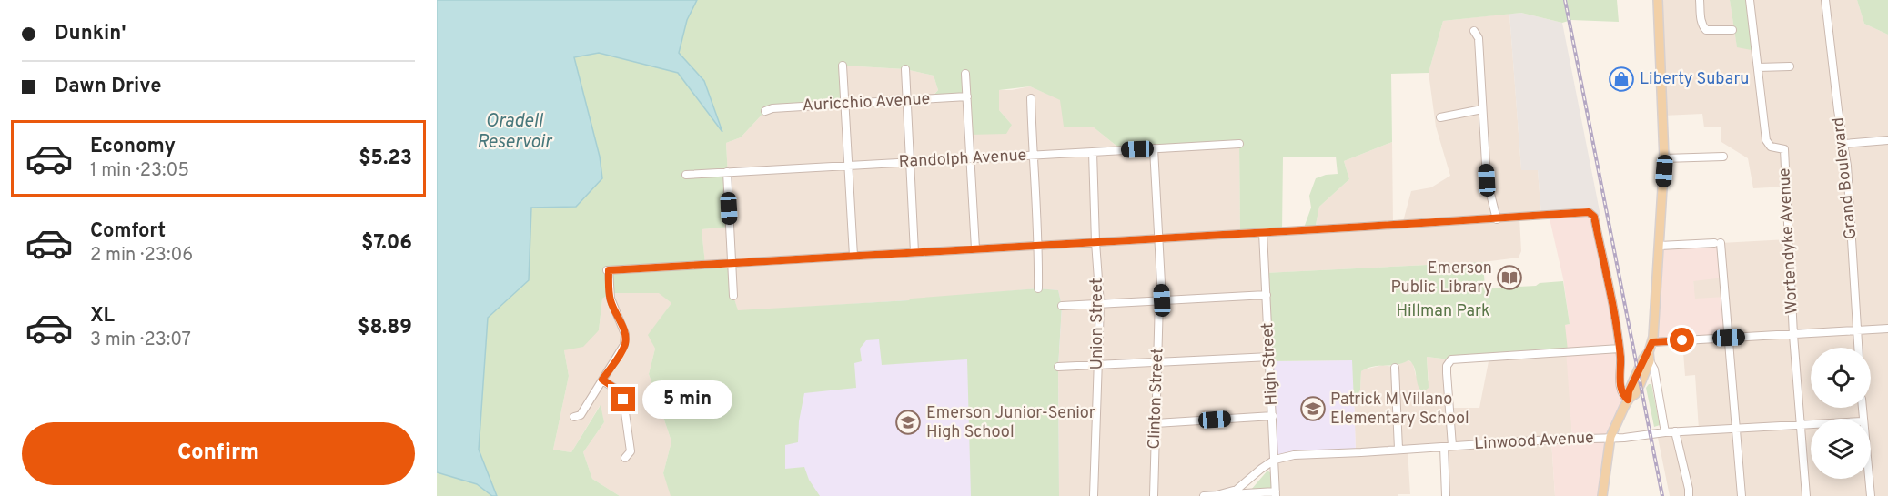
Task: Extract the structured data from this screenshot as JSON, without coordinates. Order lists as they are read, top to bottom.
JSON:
{
  "streets": {
    "street": [
      "Auricchio Avenue",
      "Randolph Avenue",
      "Grand Boulevard",
      "Wortendyke Avenue",
      "Union Street",
      "High Street",
      "Clinton Street",
      "Linwood Avenue"
    ]
  },
  "crossings": [
    ["Randolph Avenue", "Union Street"],
    ["Randolph Avenue", "Clinton Street"],
    ["Wortendyke Avenue", "Linwood Avenue"],
    ["High Street", "Linwood Avenue"]
  ],
  "water": ["Oradell Reservoir"],
  "parks": ["Hillman Park"],
  "places": {
    "shop": ["Liberty Subaru"],
    "library": ["Emerson Public Library"],
    "school or university": ["Patrick M Villano Elementary School", "Emerson Junior-Senior High School"]
  },
  "page": {
    "banner": ["Dunkin'", "Dawn Drive"],
    "list": [
      {
        "name": "Economy",
        "note": "1 min · 23:05",
        "value": "$5.23"
      },
      {
        "name": "Comfort",
        "note": "2 min · 23:06",
        "value": "$7.06"
      },
      {
        "name": "XL",
        "note": "3 min · 23:07",
        "value": "$8.89"
      }
    ],
    "bubble": "5 min",
    "buttons": "Confirm"
  }
}
